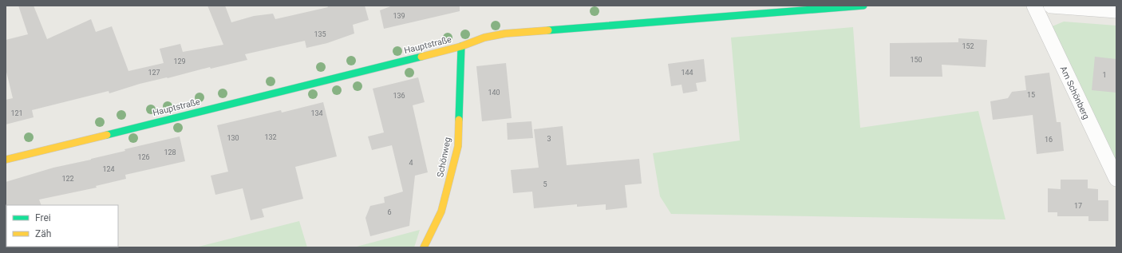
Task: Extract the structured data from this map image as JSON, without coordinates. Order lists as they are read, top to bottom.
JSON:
{
  "streets": {
    "street": ["Hauptstraße", "Am Schönberg", "Schönweg"]
  },
  "crossings": [
    ["Hauptstraße", "Schönweg"]
  ],
  "house_numbers": [
    "139",
    "135",
    "152",
    "150",
    "129",
    "127",
    "144",
    "1",
    "140",
    "15",
    "136",
    "121",
    "134",
    "132",
    "130",
    "3",
    "16",
    "128",
    "126",
    "4",
    "124",
    "122",
    "5",
    "17",
    "6"
  ],
  "legend": ["Frei", "Zäh"]
}
